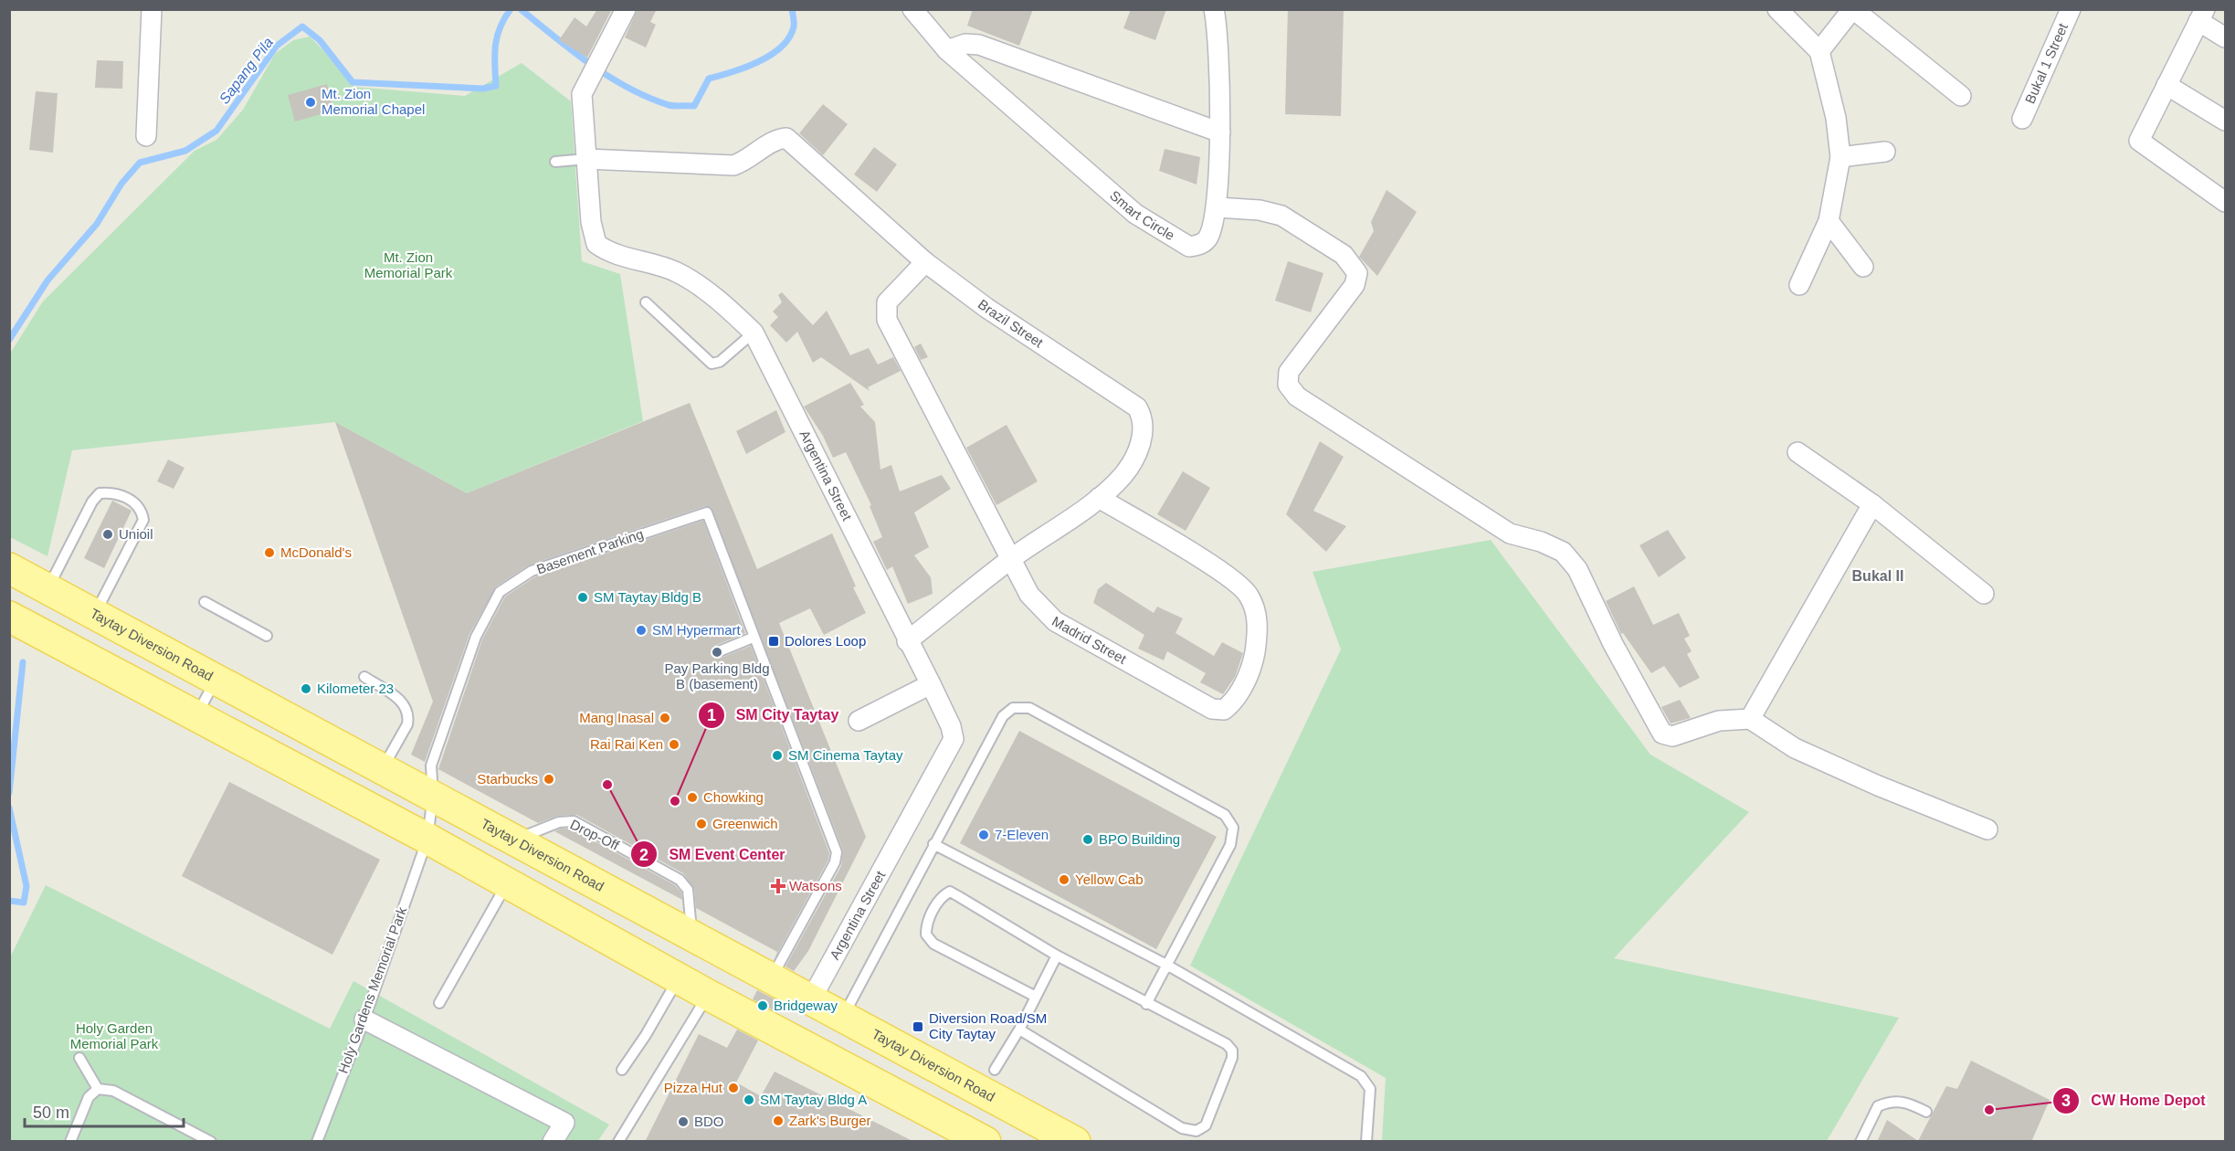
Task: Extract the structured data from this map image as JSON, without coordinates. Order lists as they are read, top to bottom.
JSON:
{
  "streets": {
    "main road": ["Taytay Diversion Road"],
    "street": [
      "Bukal 1 Street",
      "Smart Circle",
      "Brazil Street",
      "Argentina Street",
      "Madrid Street"
    ],
    "lane": ["Basement Parking", "Drop-Off", "Holy Gardens Memorial Park"]
  },
  "crossings": [
    ["Brazil Street", "Argentina Street"],
    ["Brazil Street", "Madrid Street"],
    ["Argentina Street", "Taytay Diversion Road"],
    ["Basement Parking", "Taytay Diversion Road"],
    ["Taytay Diversion Road", "Drop-Off"]
  ],
  "districts": ["Bukal II"],
  "water": ["Sapang Pila"],
  "parks": ["Mt. Zion Memorial Park", "Holy Garden Memorial Park"],
  "places": {
    "other": [
      "Mt. Zion Memorial Chapel",
      "Unioil",
      "McDonald's",
      "SM Taytay Bldg B",
      "SM Hypermart",
      "Pay Parking Bldg B (basement)",
      "Kilometer 23",
      "Mang Inasal",
      "Rai Rai Ken",
      "SM Cinema Taytay",
      "Starbucks",
      "SM Event Center",
      "Chowking",
      "SM City Taytay",
      "Greenwich",
      "7-Eleven",
      "BPO Building",
      "Yellow Cab",
      "Bridgeway",
      "Pizza Hut",
      "SM Taytay Bldg A",
      "CW Home Depot",
      "Zark's Burger",
      "BDO"
    ],
    "transit": ["Dolores Loop", "Diversion Road/SM City Taytay"],
    "health": ["Watsons"]
  },
  "scale_bar": "50 m"
}
